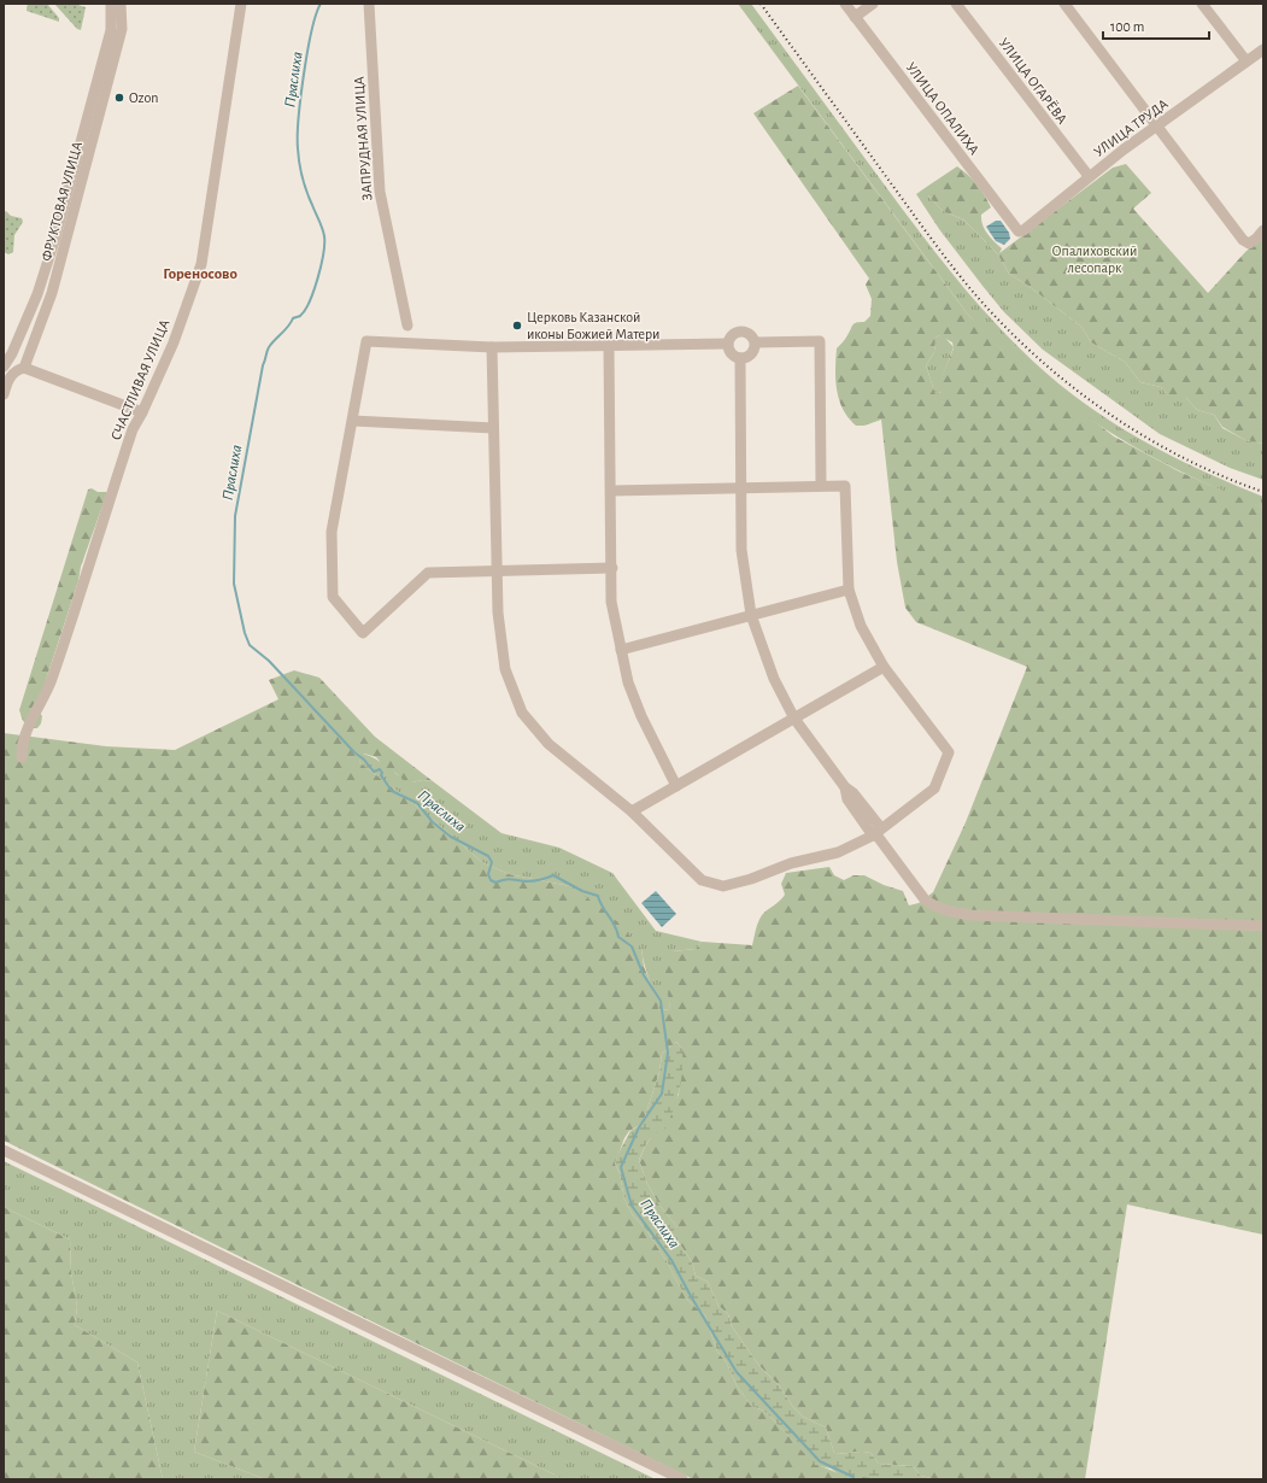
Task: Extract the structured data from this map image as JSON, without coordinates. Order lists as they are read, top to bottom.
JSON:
{
  "streets": {
    "street": [
      "УЛИЦА ОГАРЁВА",
      "УЛИЦА ОПАЛИХА",
      "УЛИЦА ТРУДА",
      "ЗАПРУДНАЯ УЛИЦА",
      "ФРУКТОВАЯ УЛИЦА",
      "СЧАСТЛИВАЯ УЛИЦА"
    ]
  },
  "crossings": [
    ["УЛИЦА ОГАРЁВА", "УЛИЦА ТРУДА"],
    ["УЛИЦА ОПАЛИХА", "УЛИЦА ТРУДА"]
  ],
  "districts": ["Гореносово"],
  "water": ["Праслиха"],
  "parks": ["Опалиховский лесопарк"],
  "places": ["Ozon", "Церковь Казанской иконы Божией Матери"],
  "scale_bar": "100 m"
}
